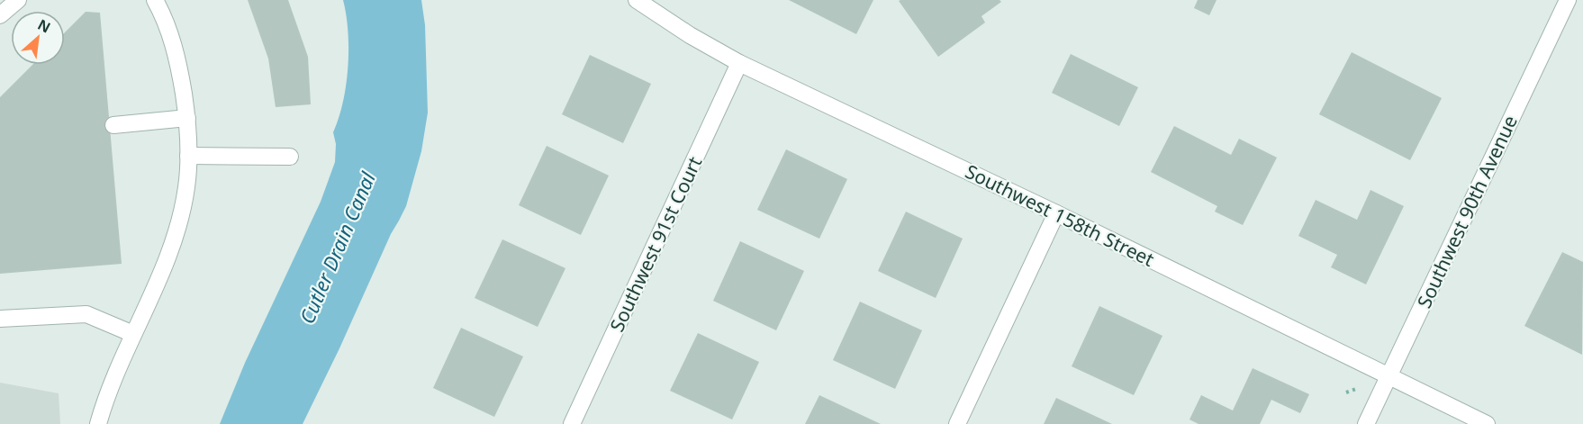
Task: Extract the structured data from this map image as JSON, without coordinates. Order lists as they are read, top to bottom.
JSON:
{
  "streets": {
    "street": ["Southwest 90th Avenue", "Southwest 158th Street", "Southwest 91st Court"]
  },
  "crossings": [
    ["Southwest 90th Avenue", "Southwest 158th Street"],
    ["Southwest 158th Street", "Southwest 91st Court"]
  ],
  "water": ["Cutler Drain Canal"],
  "north": "top right"
}
